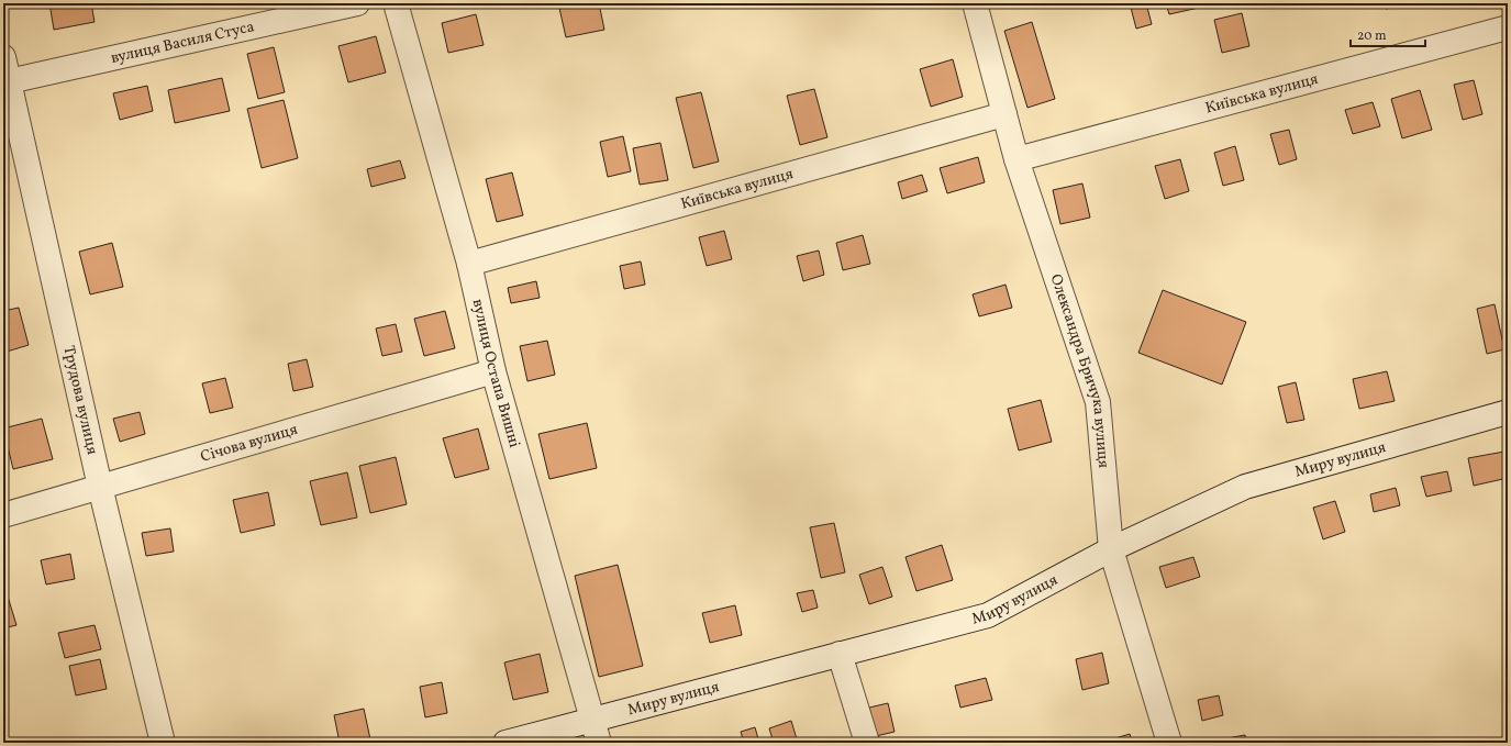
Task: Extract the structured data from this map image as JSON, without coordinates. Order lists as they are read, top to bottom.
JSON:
{
  "streets": {
    "street": [
      "вулиця Василя Стуса",
      "Київська вулиця",
      "Олександра Бричука вулиця",
      "вулиця Остапа Вишні",
      "Трудова вулиця",
      "Січова вулиця",
      "Миру вулиця"
    ]
  },
  "crossings": [
    ["вулиця Василя Стуса", "Трудова вулиця"],
    ["Київська вулиця", "Олександра Бричука вулиця"],
    ["Київська вулиця", "вулиця Остапа Вишні"],
    ["Олександра Бричука вулиця", "Миру вулиця"],
    ["вулиця Остапа Вишні", "Січова вулиця"],
    ["вулиця Остапа Вишні", "Миру вулиця"],
    ["Трудова вулиця", "Січова вулиця"]
  ],
  "scale_bar": "20 m"
}
